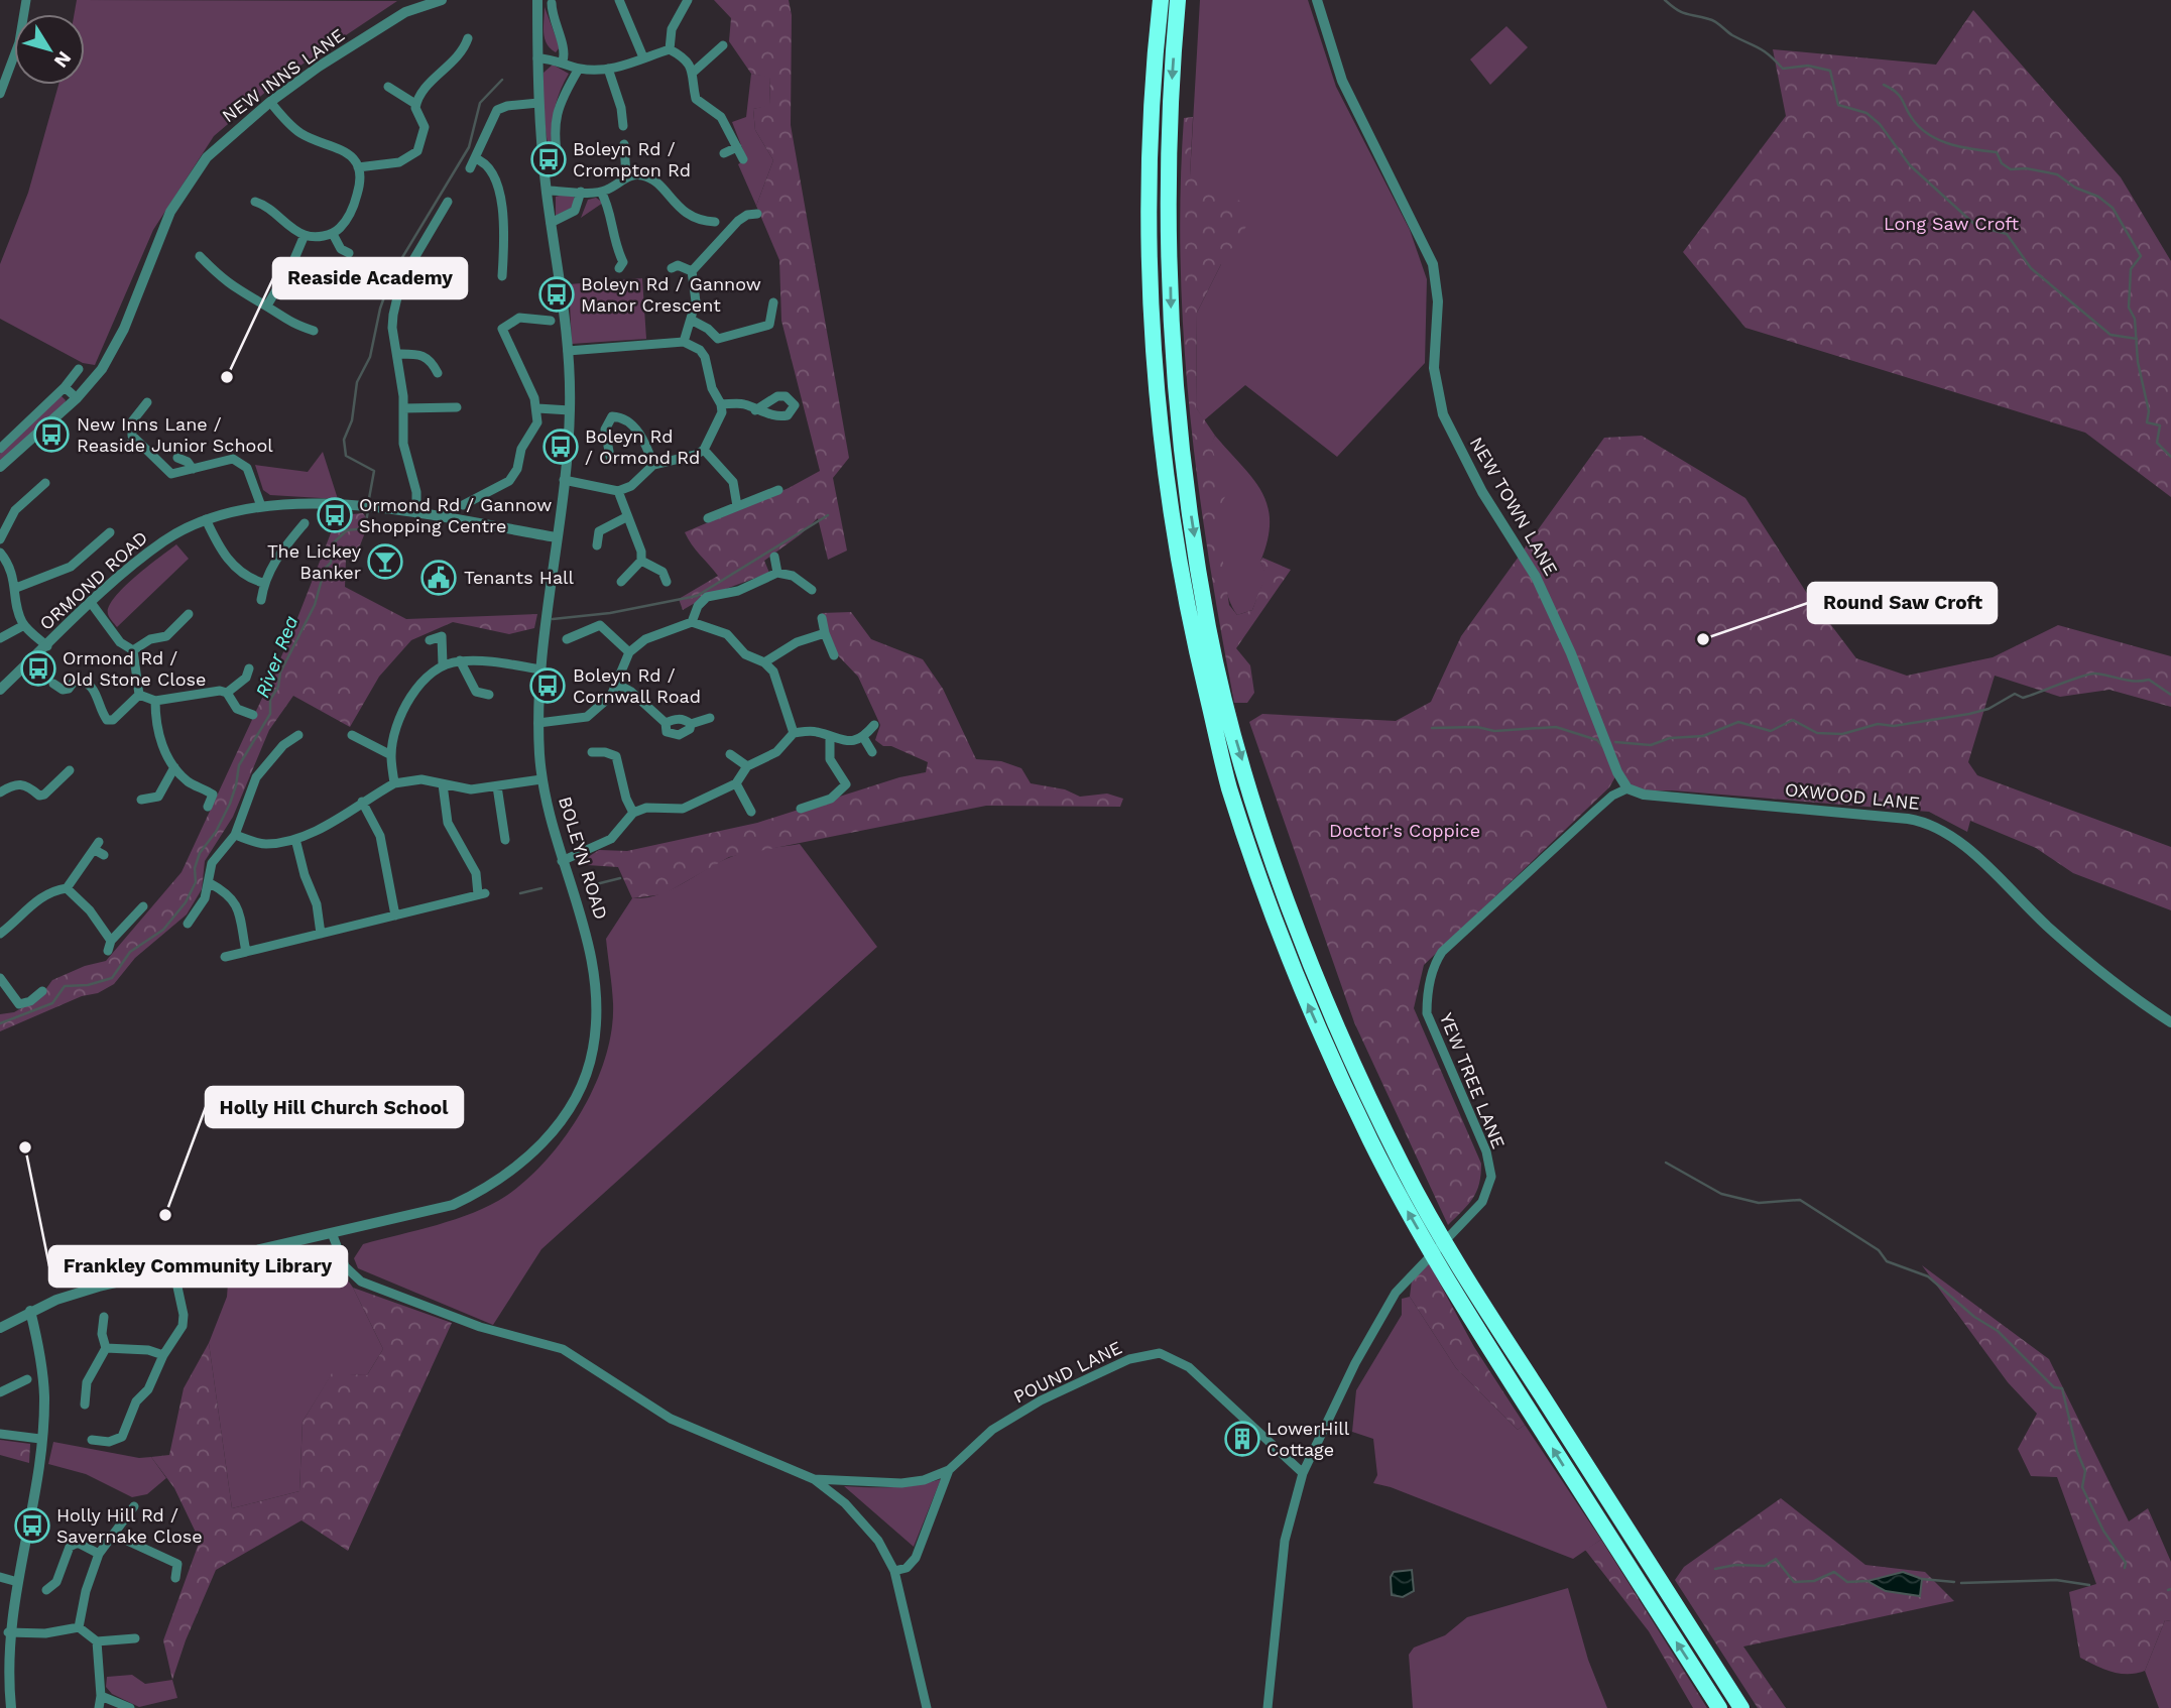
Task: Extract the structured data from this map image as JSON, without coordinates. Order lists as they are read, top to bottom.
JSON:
{
  "streets": {
    "street": [
      "NEW INNS LANE",
      "NEW TOWN LANE",
      "ORMOND ROAD",
      "OXWOOD LANE",
      "BOLEYN ROAD",
      "YEW TREE LANE",
      "POUND LANE"
    ]
  },
  "crossings": [
    ["NEW TOWN LANE", "OXWOOD LANE"],
    ["NEW TOWN LANE", "YEW TREE LANE"],
    ["ORMOND ROAD", "BOLEYN ROAD"],
    ["OXWOOD LANE", "YEW TREE LANE"],
    ["YEW TREE LANE", "POUND LANE"]
  ],
  "water": ["River Rea"],
  "parks": ["Long Saw Croft", "Doctor's Coppice"],
  "places": {
    "bus stop": [
      "Boleyn Rd / Crompton Rd",
      "Boleyn Rd / Gannow Manor Crescent",
      "New Inns Lane / Reaside Junior School",
      "Boleyn Rd / Ormond Rd",
      "Ormond Rd / Gannow Shopping Centre",
      "Ormond Rd / Old Stone Close",
      "Boleyn Rd / Cornwall Road",
      "Holly Hill Rd / Savernake Close"
    ],
    "other": [
      "Reaside Academy",
      "Round Saw Croft",
      "Frankley Community Library",
      "Holly Hill Church School"
    ],
    "bar": ["The Lickey Banker"],
    "public building": ["Tenants Hall"],
    "building": ["LowerHill Cottage"]
  },
  "north": "bottom right"
}
